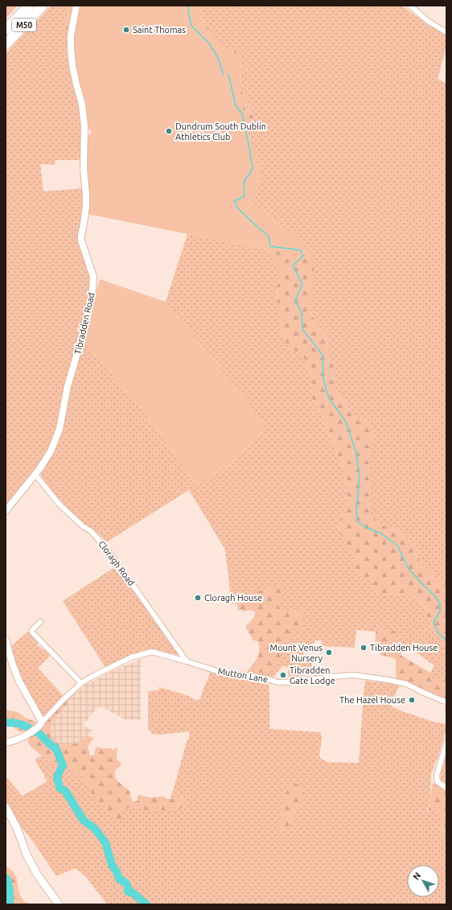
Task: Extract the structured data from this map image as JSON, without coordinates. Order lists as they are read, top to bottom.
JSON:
{
  "streets": {
    "highway": ["M50"],
    "street": ["Tibradden Road", "Cloragh Road", "Mutton Lane"]
  },
  "crossings": [
    ["Tibradden Road", "Cloragh Road"],
    ["Cloragh Road", "Mutton Lane"]
  ],
  "places": [
    "Saint Thomas",
    "Dundrum South Dublin Athletics Club",
    "Cloragh House",
    "Tibradden House",
    "Mount Venus Nursery",
    "Tibradden Gate Lodge",
    "The Hazel House"
  ],
  "north": "top left"
}
